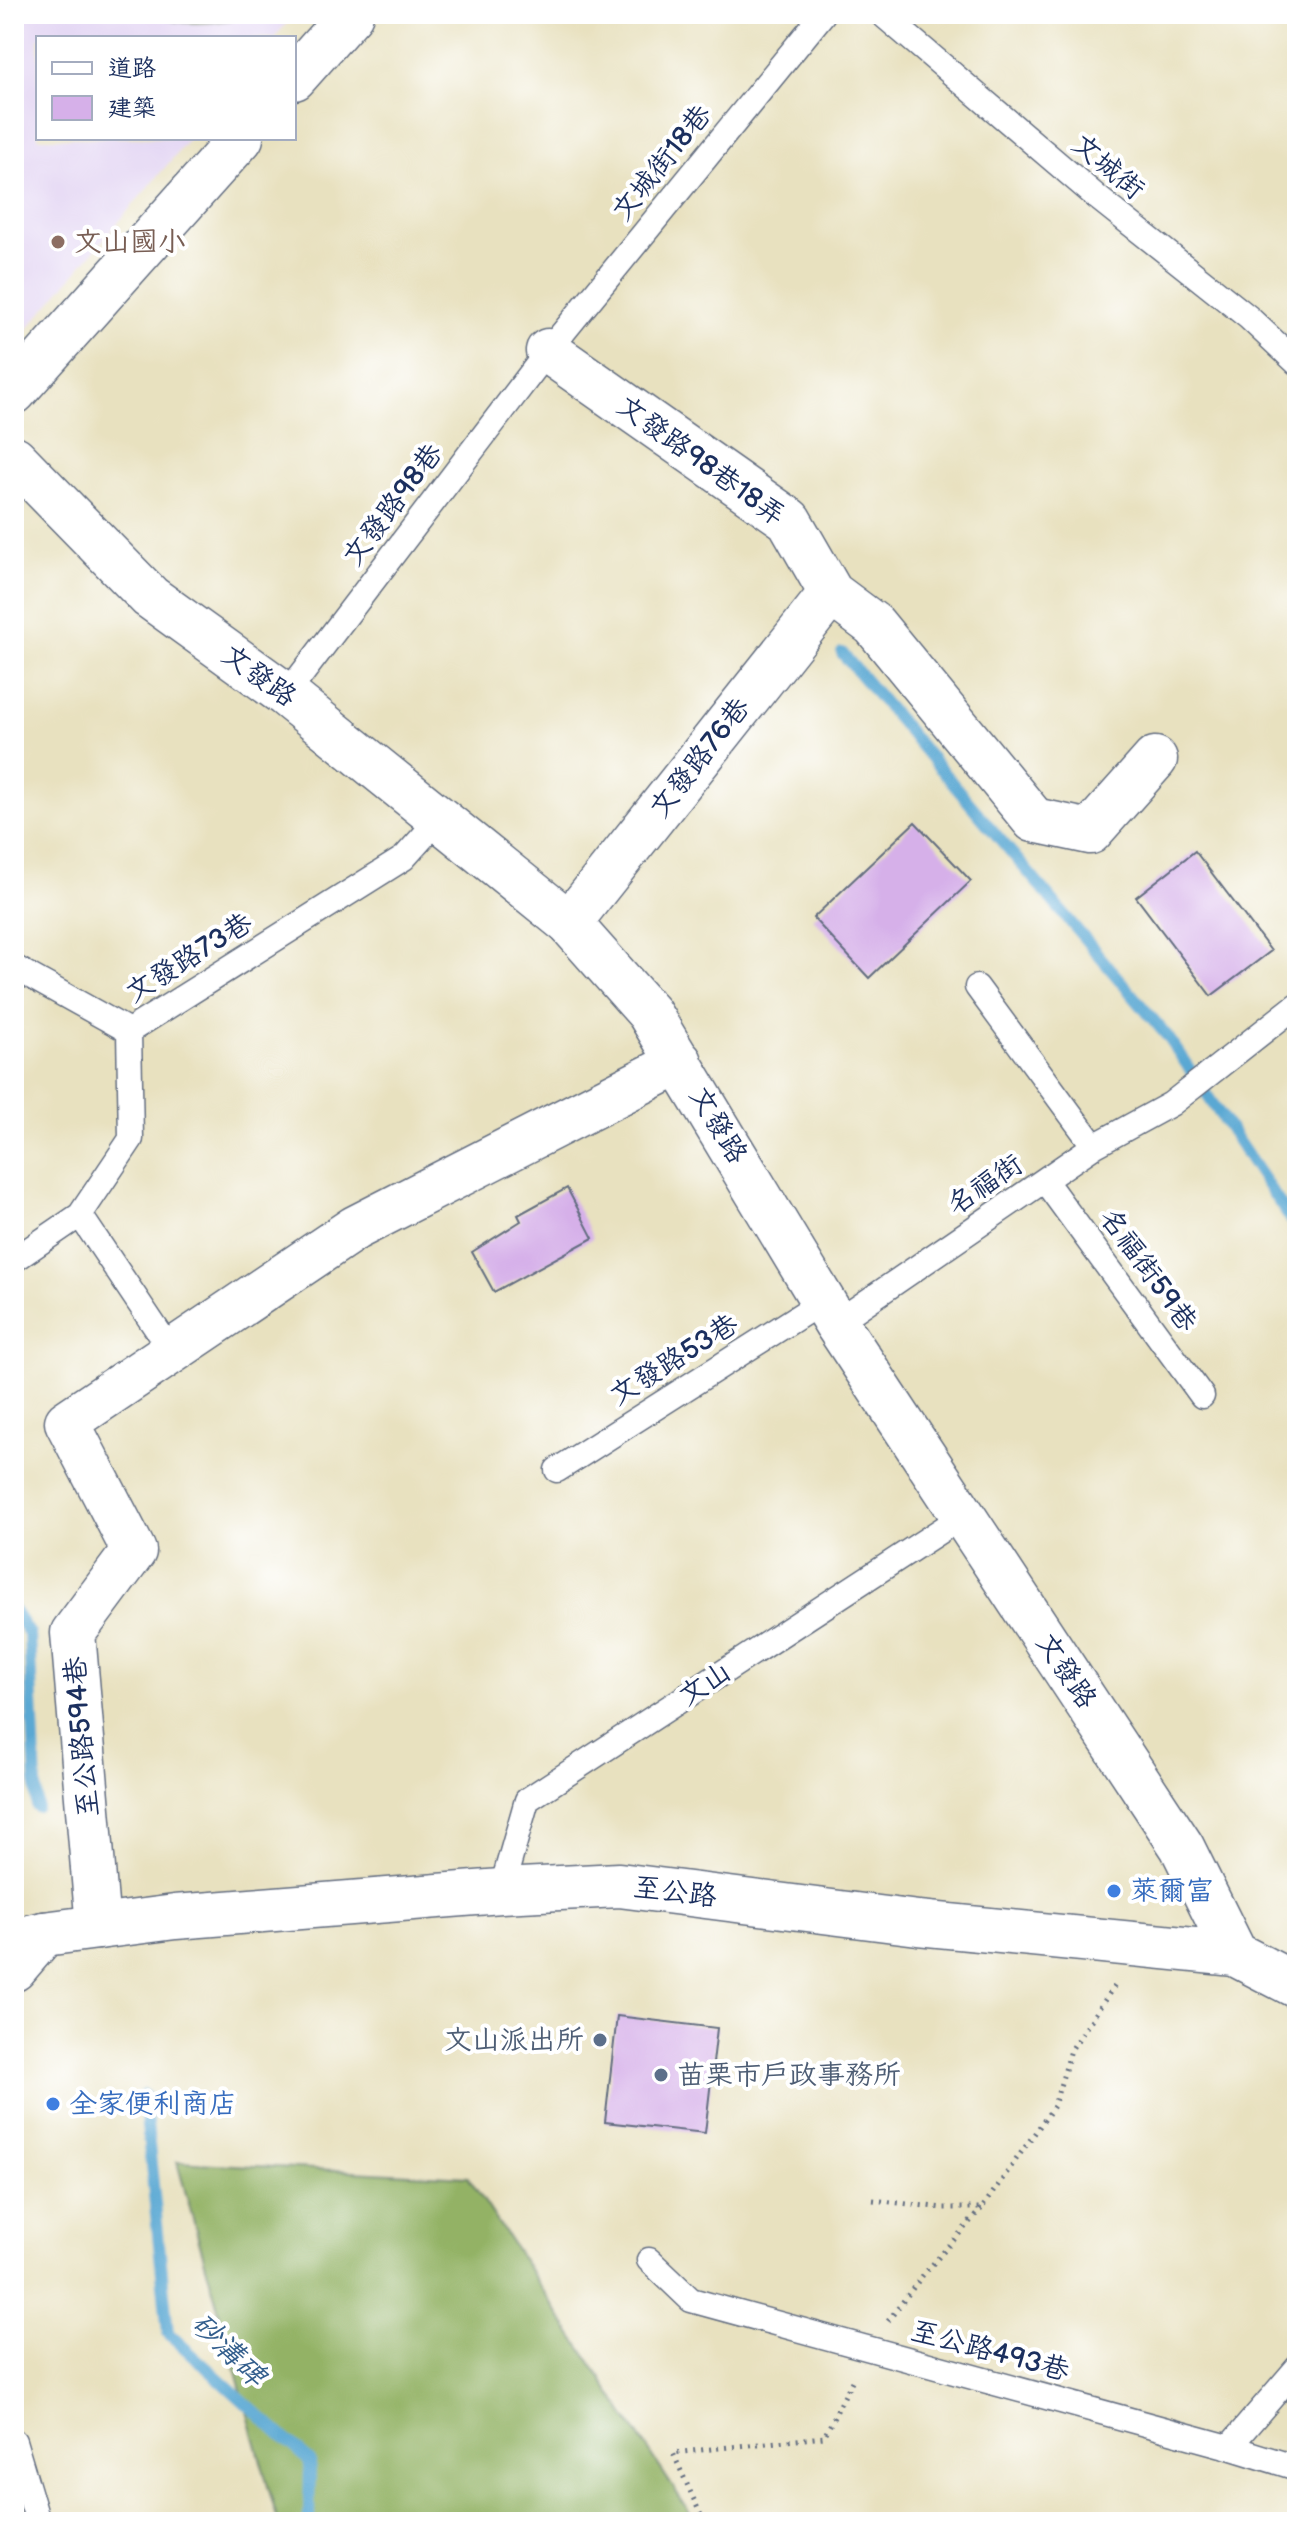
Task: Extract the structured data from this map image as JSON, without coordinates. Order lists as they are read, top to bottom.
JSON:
{
  "streets": {
    "street": [
      "文發路98巷18弄",
      "文發路",
      "文發路76巷",
      "至公路594巷",
      "至公路"
    ],
    "lane": [
      "文城街18巷",
      "文城街",
      "文發路98巷",
      "文發路73巷",
      "名福街",
      "名福街59巷",
      "文發路53巷",
      "文山",
      "至公路493巷"
    ]
  },
  "crossings": [
    ["文城街18巷", "文發路98巷18弄"],
    ["文城街18巷", "文發路98巷"],
    ["文發路98巷18弄", "文發路98巷"],
    ["文發路98巷18弄", "文發路76巷"],
    ["文發路98巷", "文發路"],
    ["文發路", "文發路76巷"],
    ["文發路", "文發路73巷"],
    ["文發路", "名福街"],
    ["文發路", "文發路53巷"],
    ["文發路", "文山"],
    ["文發路", "至公路"],
    ["名福街", "名福街59巷"],
    ["名福街", "文發路53巷"],
    ["文山", "至公路"],
    ["至公路594巷", "至公路"]
  ],
  "water": ["砂溝碑"],
  "places": [
    "文山國小",
    "萊爾富",
    "文山派出所",
    "苗栗市戶政事務所",
    "全家便利商店"
  ],
  "legend": ["道路", "建築"]
}
